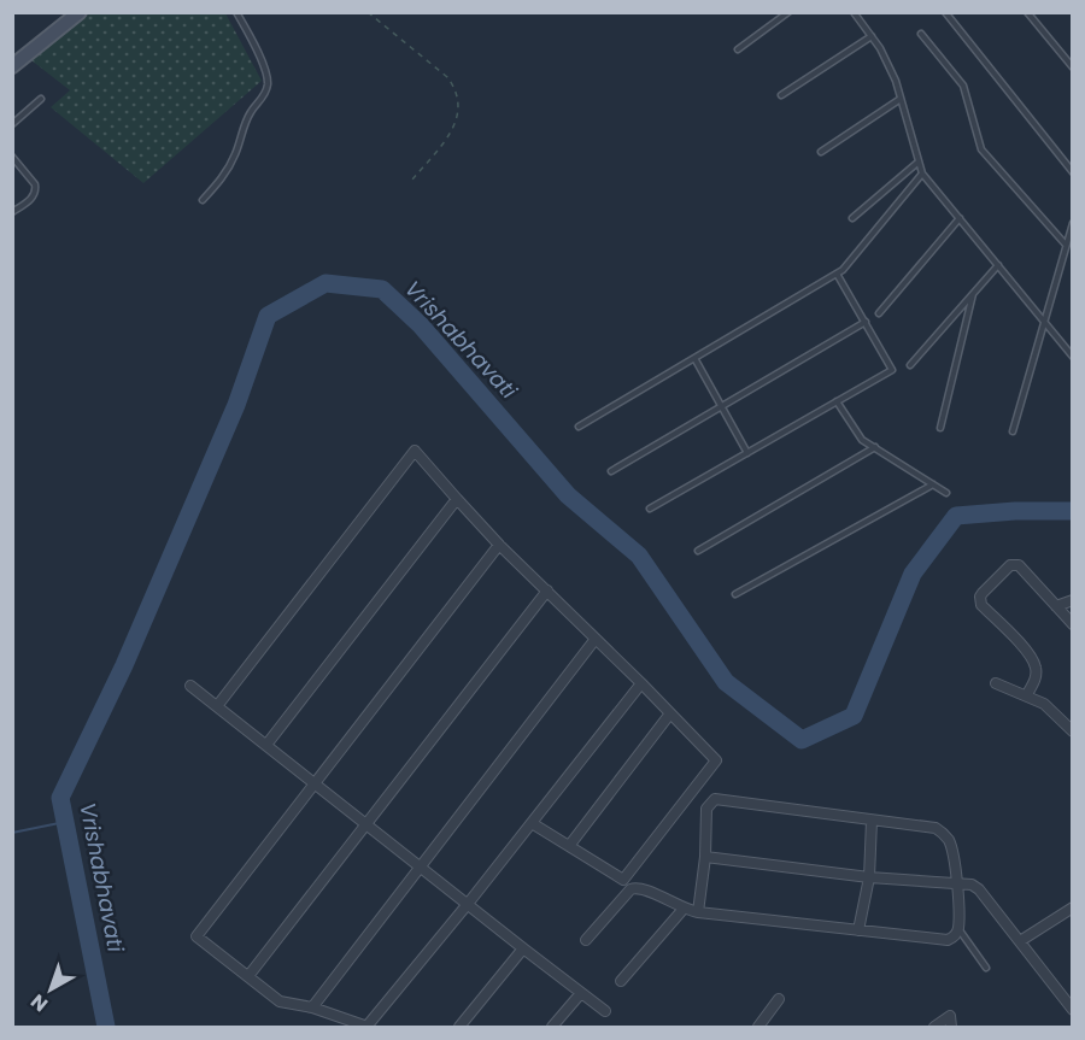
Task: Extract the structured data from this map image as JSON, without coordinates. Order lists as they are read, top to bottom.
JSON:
{
  "water": ["Vrishabhavati"],
  "north": "bottom left"
}
